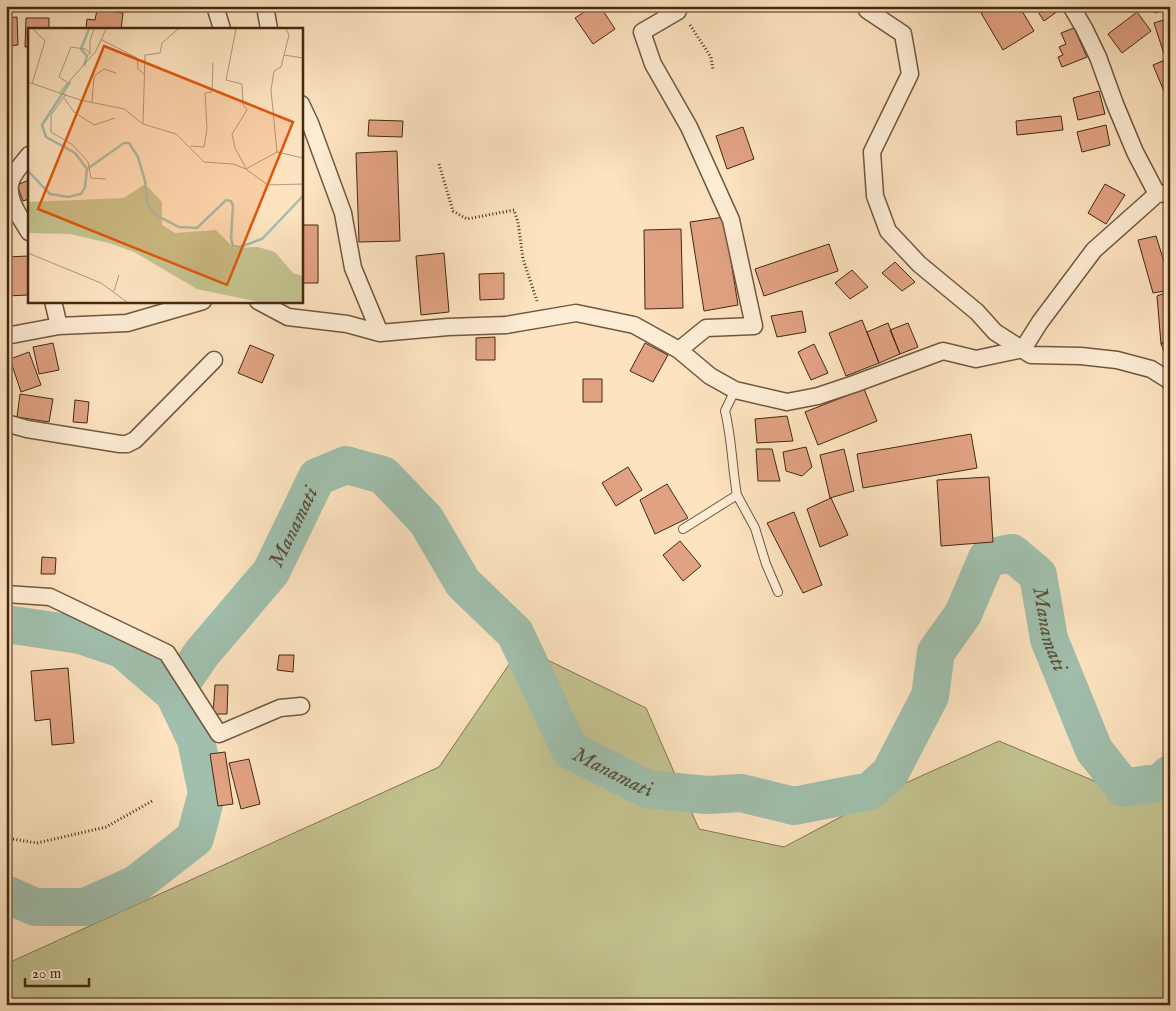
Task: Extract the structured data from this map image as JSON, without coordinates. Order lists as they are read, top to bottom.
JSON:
{
  "water": ["Manamati"],
  "scale_bar": "20 m"
}
